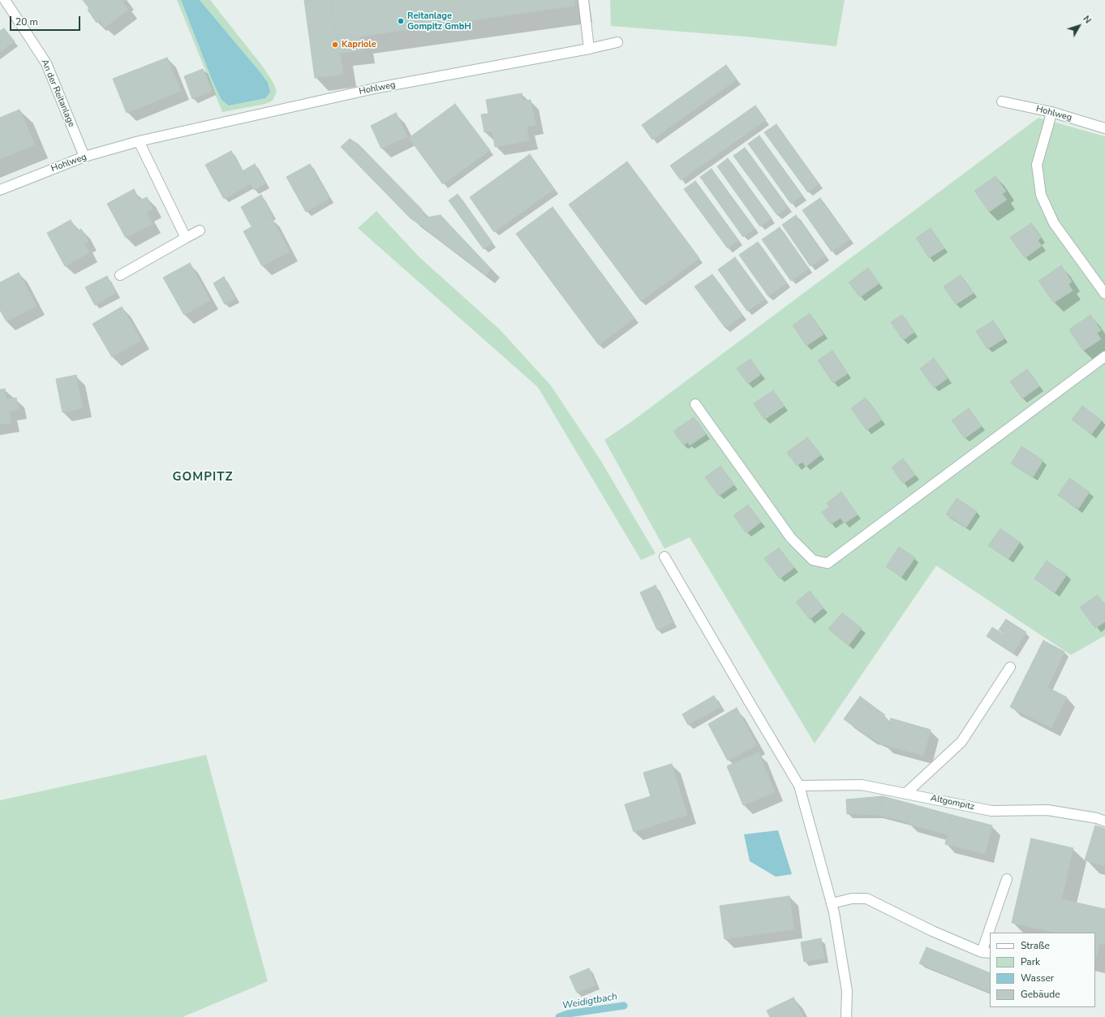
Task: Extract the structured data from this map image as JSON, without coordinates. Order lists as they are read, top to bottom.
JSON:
{
  "streets": {
    "street": ["Hohlweg", "An der Reitanlage", "Altgompitz"]
  },
  "crossings": [
    ["Hohlweg", "An der Reitanlage"]
  ],
  "districts": ["GOMPITZ"],
  "water": ["Weidigtbach"],
  "places": ["Reitanlage Gompitz GmbH", "Kapriole"],
  "legend": [
    "Straße",
    "Park",
    "Wasser",
    "Gebäude"
  ],
  "scale_bar": "20 m",
  "north": "top right"
}
